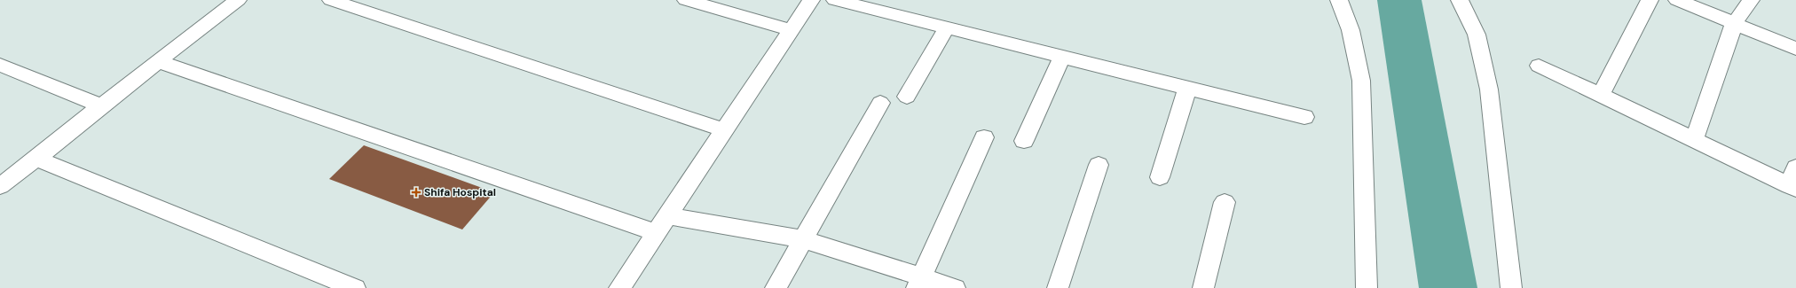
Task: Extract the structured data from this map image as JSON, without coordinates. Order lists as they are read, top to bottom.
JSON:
{
  "places": {
    "health": ["Shifa Hospital"]
  }
}
